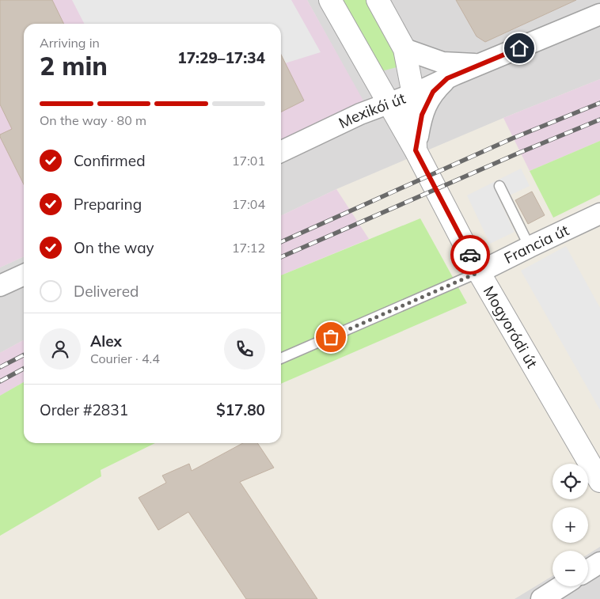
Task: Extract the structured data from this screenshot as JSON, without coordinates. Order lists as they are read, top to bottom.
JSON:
{
  "streets": {
    "street": ["Mexikói út", "Francia út", "Mogyoródi út"]
  },
  "crossings": [
    ["Mexikói út", "Mogyoródi út"],
    ["Francia út", "Mogyoródi út"]
  ],
  "page": {
    "heading": ["2 min", "Arriving in", "17:29–17:34"],
    "panel": [
      "Alex",
      "Courier · 4.4",
      "Order #2831",
      "$17.80"
    ],
    "bar": "On the way · 80 m",
    "list": [
      ["Confirmed", "17:01"],
      ["Preparing", "17:04"],
      ["On the way", "17:12"],
      "Delivered"
    ],
    "map_buttons": ["+", "−"]
  }
}
